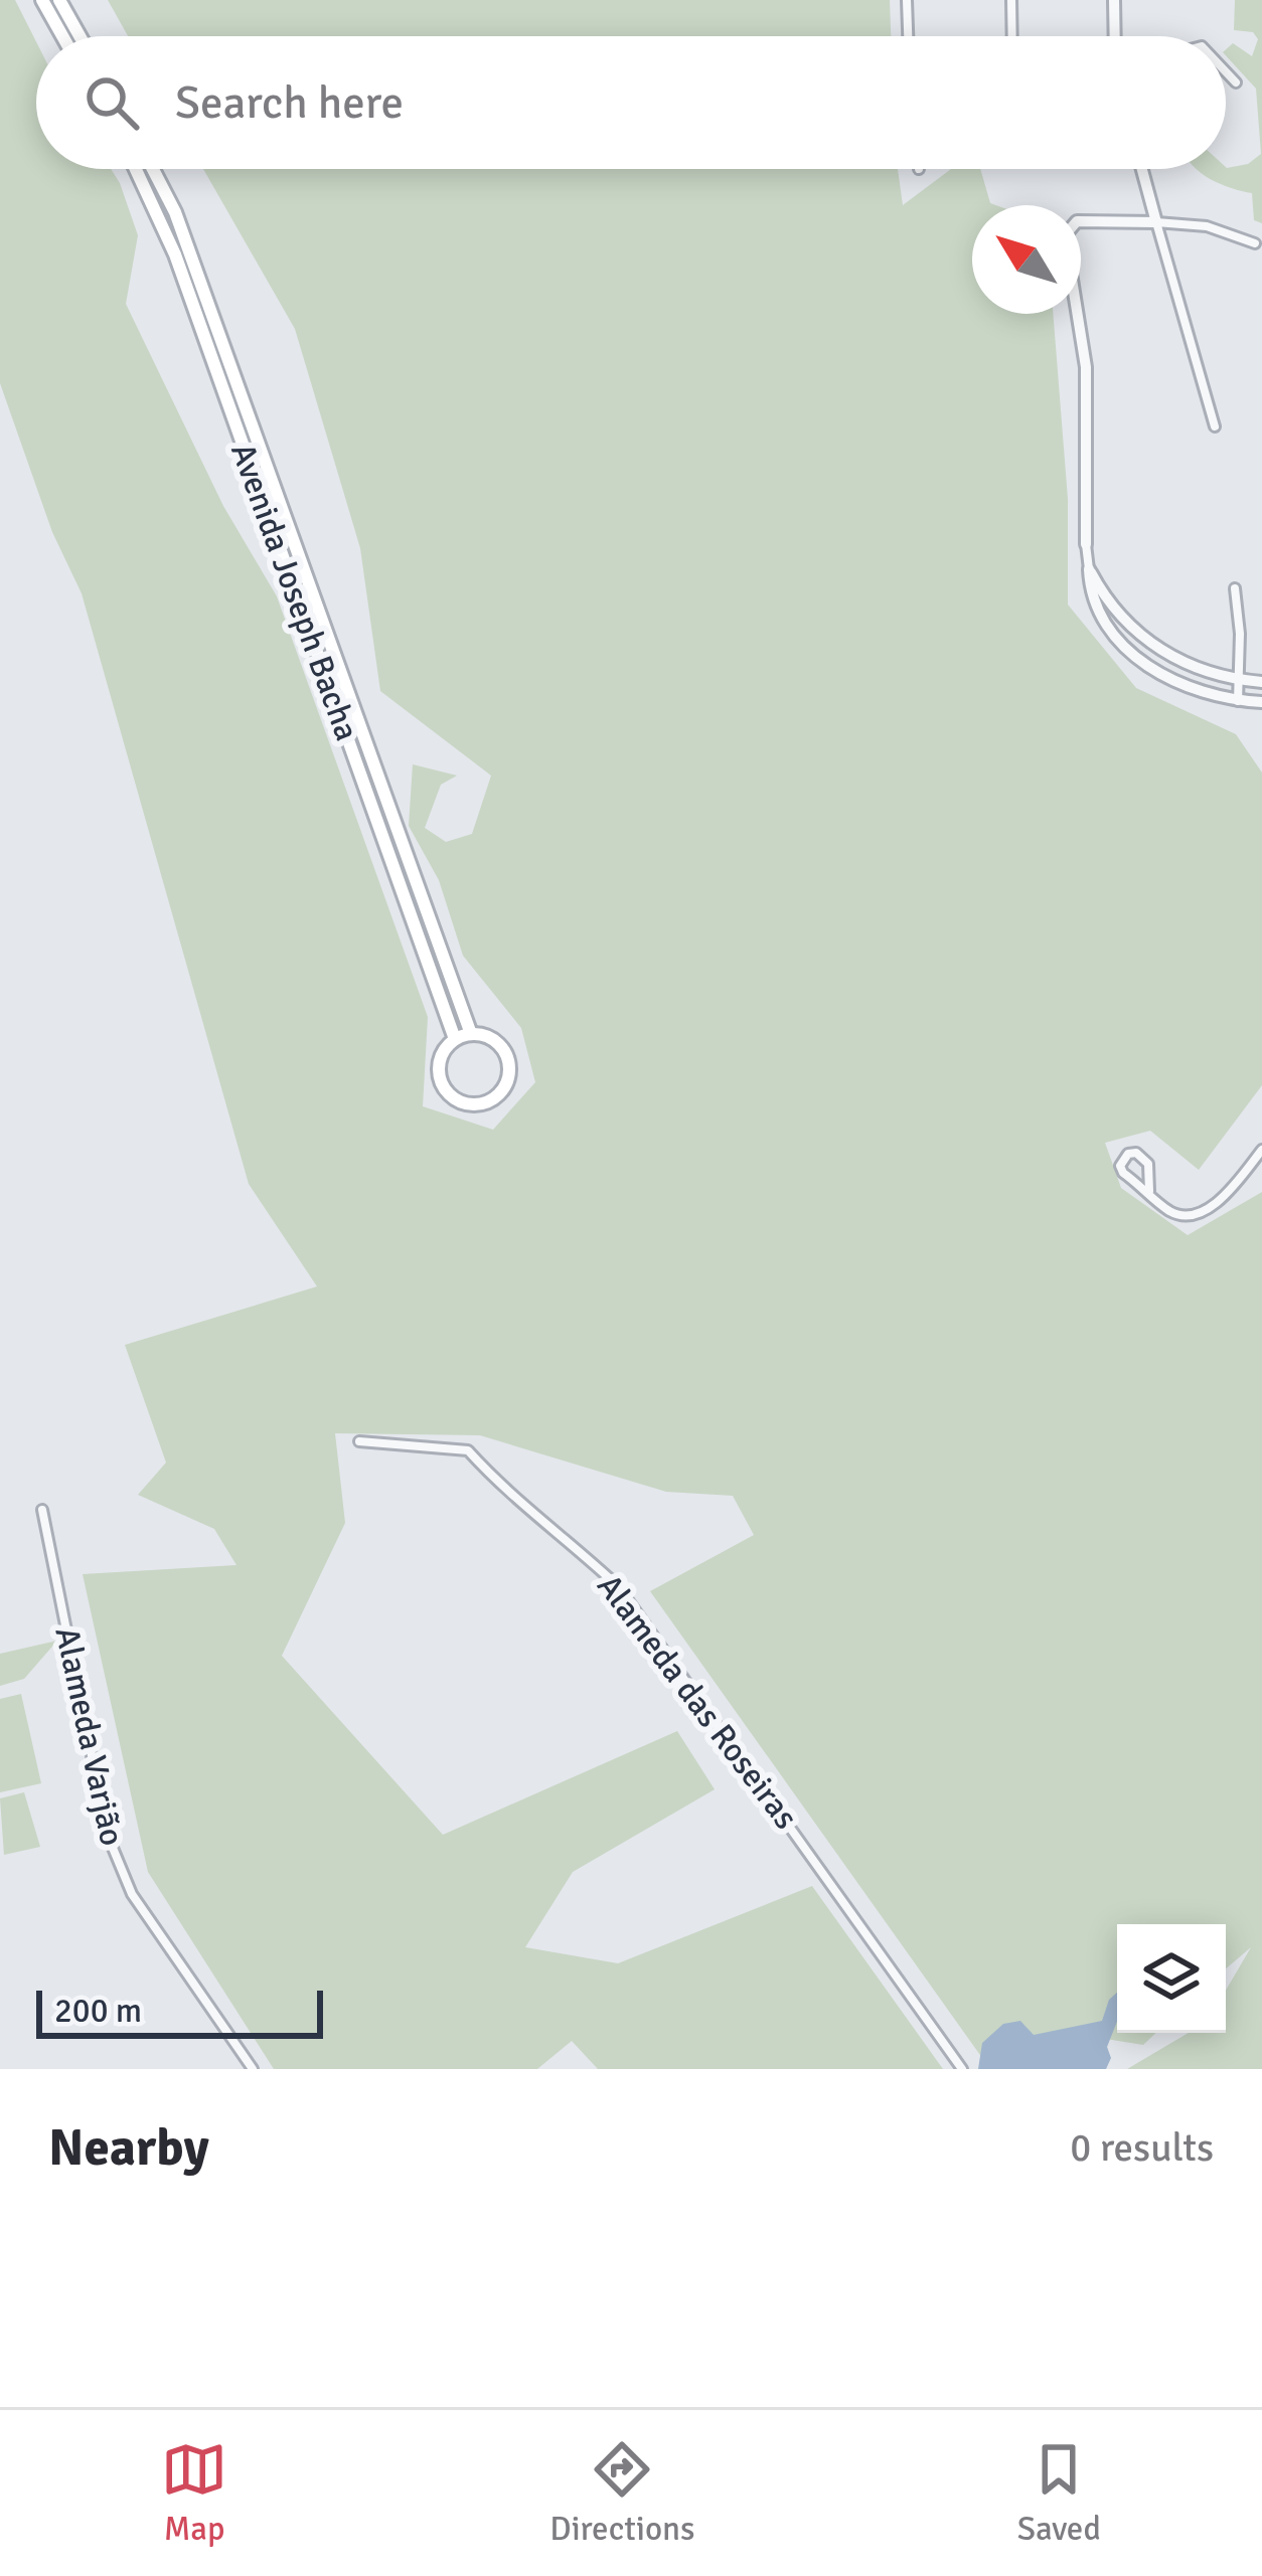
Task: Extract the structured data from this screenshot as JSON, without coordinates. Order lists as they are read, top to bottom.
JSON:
{
  "streets": {
    "main road": ["Avenida Joseph Bacha"],
    "street": ["Alameda das Roseiras", "Alameda Varjão"]
  },
  "scale_bar": "200 m",
  "north": "top left",
  "page": {
    "search": "Search here",
    "scale": "200 m",
    "heading": ["Nearby", "0 results"],
    "nav": ["Map", "Directions", "Saved"]
  }
}
